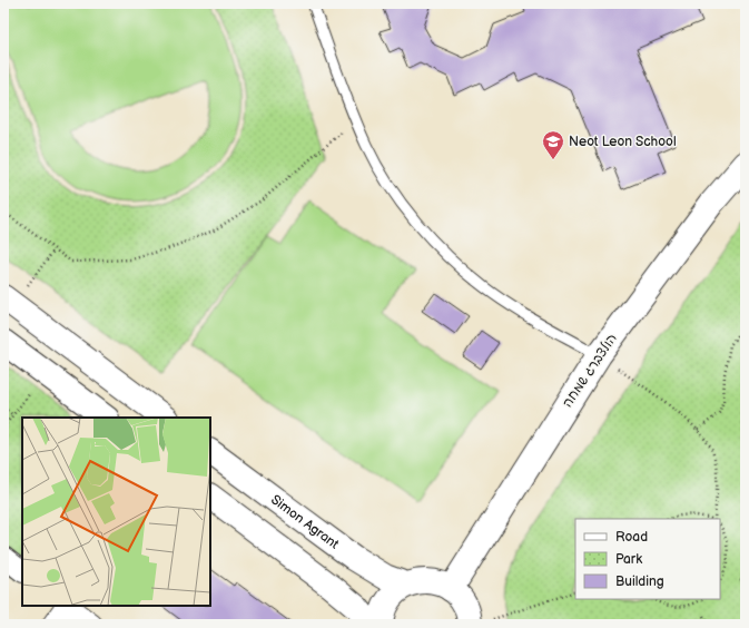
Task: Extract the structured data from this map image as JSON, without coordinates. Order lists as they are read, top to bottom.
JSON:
{
  "streets": {
    "street": ["הולצברג שמחה", "Simon Agrant"]
  },
  "places": {
    "school or university": ["Neot Leon School"]
  },
  "legend": ["Road", "Park", "Building"]
}
